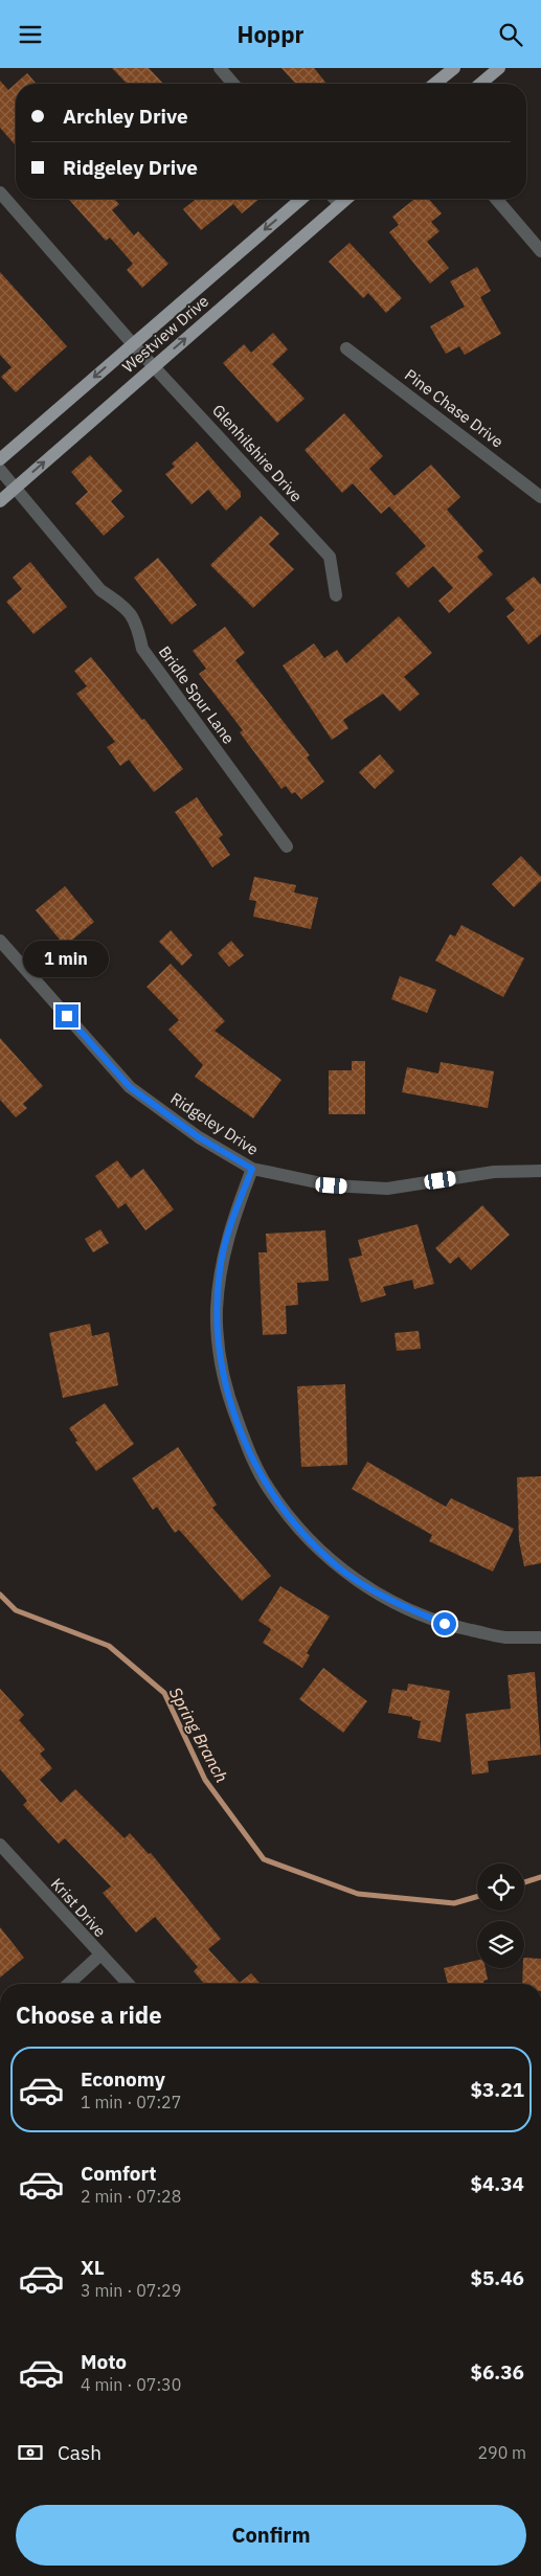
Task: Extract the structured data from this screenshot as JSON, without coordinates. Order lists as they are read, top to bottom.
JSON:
{
  "streets": {
    "main road": ["Westview Drive"],
    "street": [
      "Pine Chase Drive",
      "Glenhilshire Drive",
      "Bridle Spur Lane",
      "Ridgeley Drive",
      "Krist Drive"
    ]
  },
  "crossings": [
    ["Westview Drive", "Glenhilshire Drive"],
    ["Westview Drive", "Bridle Spur Lane"]
  ],
  "water": ["Spring Branch"],
  "page": {
    "header": "Hoppr",
    "banner": ["Archley Drive", "Ridgeley Drive"],
    "bubble": "1 min",
    "heading": "Choose a ride",
    "list": [
      {
        "name": "Economy",
        "note": "1 min · 07:27",
        "value": "$3.21"
      },
      {
        "name": "Comfort",
        "note": "2 min · 07:28",
        "value": "$4.34"
      },
      {
        "name": "XL",
        "note": "3 min · 07:29",
        "value": "$5.46"
      },
      {
        "name": "Moto",
        "note": "4 min · 07:30",
        "value": "$6.36"
      }
    ],
    "pay": ["Cash", "290 m"],
    "buttons": "Confirm"
  }
}
